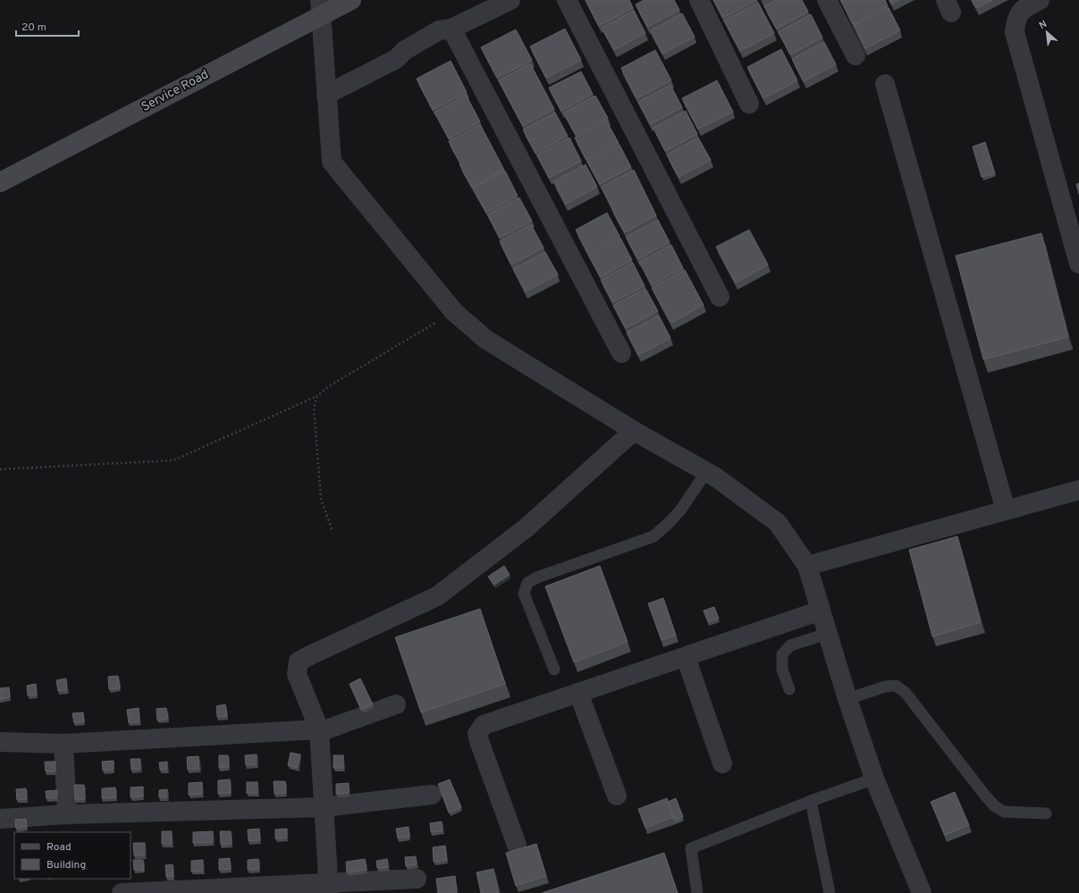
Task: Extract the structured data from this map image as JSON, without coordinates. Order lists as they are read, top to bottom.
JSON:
{
  "streets": {
    "main road": ["Service Road"]
  },
  "legend": ["Road", "Building"],
  "scale_bar": "20 m",
  "north": "top left"
}
